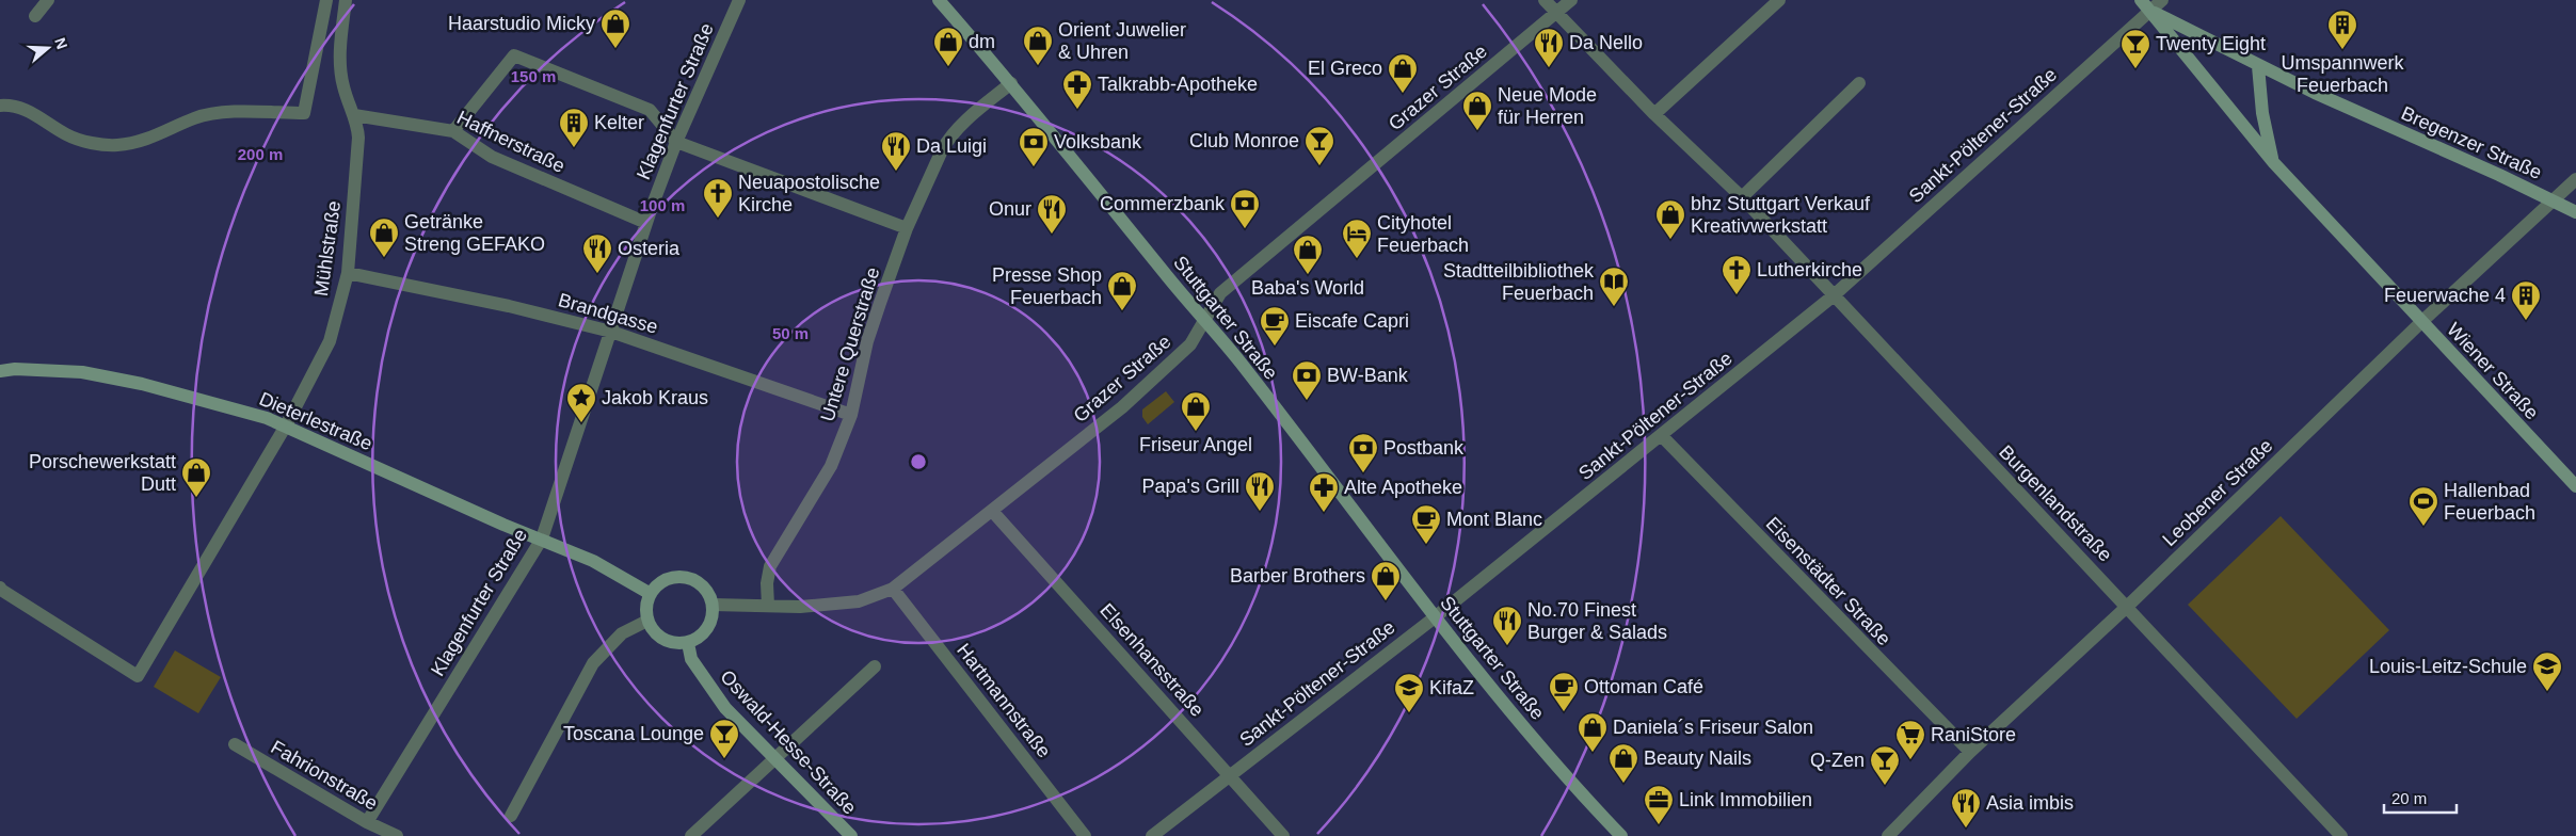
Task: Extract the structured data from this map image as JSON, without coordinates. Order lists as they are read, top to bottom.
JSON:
{
  "streets": {
    "street": [
      "Grazer Straße",
      "Klagenfurter Straße",
      "Sankt-Pöltener-Straße",
      "Haffnerstraße",
      "Bregenzer Straße",
      "Mühlstraße",
      "Brandgasse",
      "Stuttgarter Straße",
      "Untere Querstraße",
      "Wiener Straße",
      "Dieterlestraße",
      "Leobener Straße",
      "Burgenlandstraße",
      "Eisenstädter Straße",
      "Elsenhansstraße",
      "Hartmannstraße",
      "Oswald-Hesse-Straße",
      "Fahrionstraße"
    ]
  },
  "crossings": [
    ["Grazer Straße", "Stuttgarter Straße"],
    ["Grazer Straße", "Untere Querstraße"],
    ["Grazer Straße", "Burgenlandstraße"],
    ["Grazer Straße", "Elsenhansstraße"],
    ["Grazer Straße", "Hartmannstraße"],
    ["Grazer Straße", "Oswald-Hesse-Straße"],
    ["Klagenfurter Straße", "Haffnerstraße"],
    ["Klagenfurter Straße", "Brandgasse"],
    ["Klagenfurter Straße", "Dieterlestraße"],
    ["Klagenfurter Straße", "Fahrionstraße"],
    ["Sankt-Pöltener-Straße", "Bregenzer Straße"],
    ["Sankt-Pöltener-Straße", "Stuttgarter Straße"],
    ["Sankt-Pöltener-Straße", "Wiener Straße"],
    ["Sankt-Pöltener-Straße", "Burgenlandstraße"],
    ["Sankt-Pöltener-Straße", "Eisenstädter Straße"],
    ["Sankt-Pöltener-Straße", "Elsenhansstraße"],
    ["Haffnerstraße", "Mühlstraße"],
    ["Bregenzer Straße", "Wiener Straße"],
    ["Bregenzer Straße", "Leobener Straße"],
    ["Mühlstraße", "Brandgasse"],
    ["Mühlstraße", "Dieterlestraße"],
    ["Brandgasse", "Untere Querstraße"],
    ["Stuttgarter Straße", "Untere Querstraße"],
    ["Wiener Straße", "Leobener Straße"],
    ["Leobener Straße", "Burgenlandstraße"],
    ["Leobener Straße", "Eisenstädter Straße"]
  ],
  "places": {
    "shop": [
      "Haarstudio Micky",
      "Orient Juwelier & Uhren",
      "dm",
      "El Greco",
      "Neue Mode für Herren",
      "bhz Stuttgart Verkauf Kreativwerkstatt",
      "Getränke Streng GEFAKO",
      "Baba's World",
      "Presse Shop Feuerbach",
      "Friseur Angel",
      "Porschewerkstatt Dutt",
      "Barber Brothers",
      "Daniela´s Friseur Salon",
      "Beauty Nails"
    ],
    "building": ["Umspannwerk Feuerbach", "Kelter", "Feuerwache 4"],
    "restaurant": [
      "Da Nello",
      "Da Luigi",
      "Onur",
      "Osteria",
      "Papa's Grill",
      "No.70 Finest Burger & Salads",
      "Asia imbis"
    ],
    "bar": [
      "Twenty Eight",
      "Club Monroe",
      "Toscana Lounge",
      "Q-Zen"
    ],
    "pharmacy": ["Talkrabb-Apotheke", "Alte Apotheke"],
    "bank": [
      "Volksbank",
      "Commerzbank",
      "BW-Bank",
      "Postbank"
    ],
    "church": ["Neuapostolische Kirche", "Lutherkirche"],
    "hotel": ["Cityhotel Feuerbach"],
    "library": ["Stadtteilbibliothek Feuerbach"],
    "cafe": ["Eiscafe Capri", "Mont Blanc", "Ottoman Café"],
    "place": ["Jakob Kraus"],
    "sports": ["Hallenbad Feuerbach"],
    "school or university": ["Louis-Leitz-Schule", "KifaZ"],
    "supermarket": ["RaniStore"],
    "office": ["Link Immobilien"]
  },
  "scale_bar": "20 m",
  "north": "right",
  "rings": [
    "150 m",
    "200 m",
    "100 m",
    "50 m"
  ]
}
